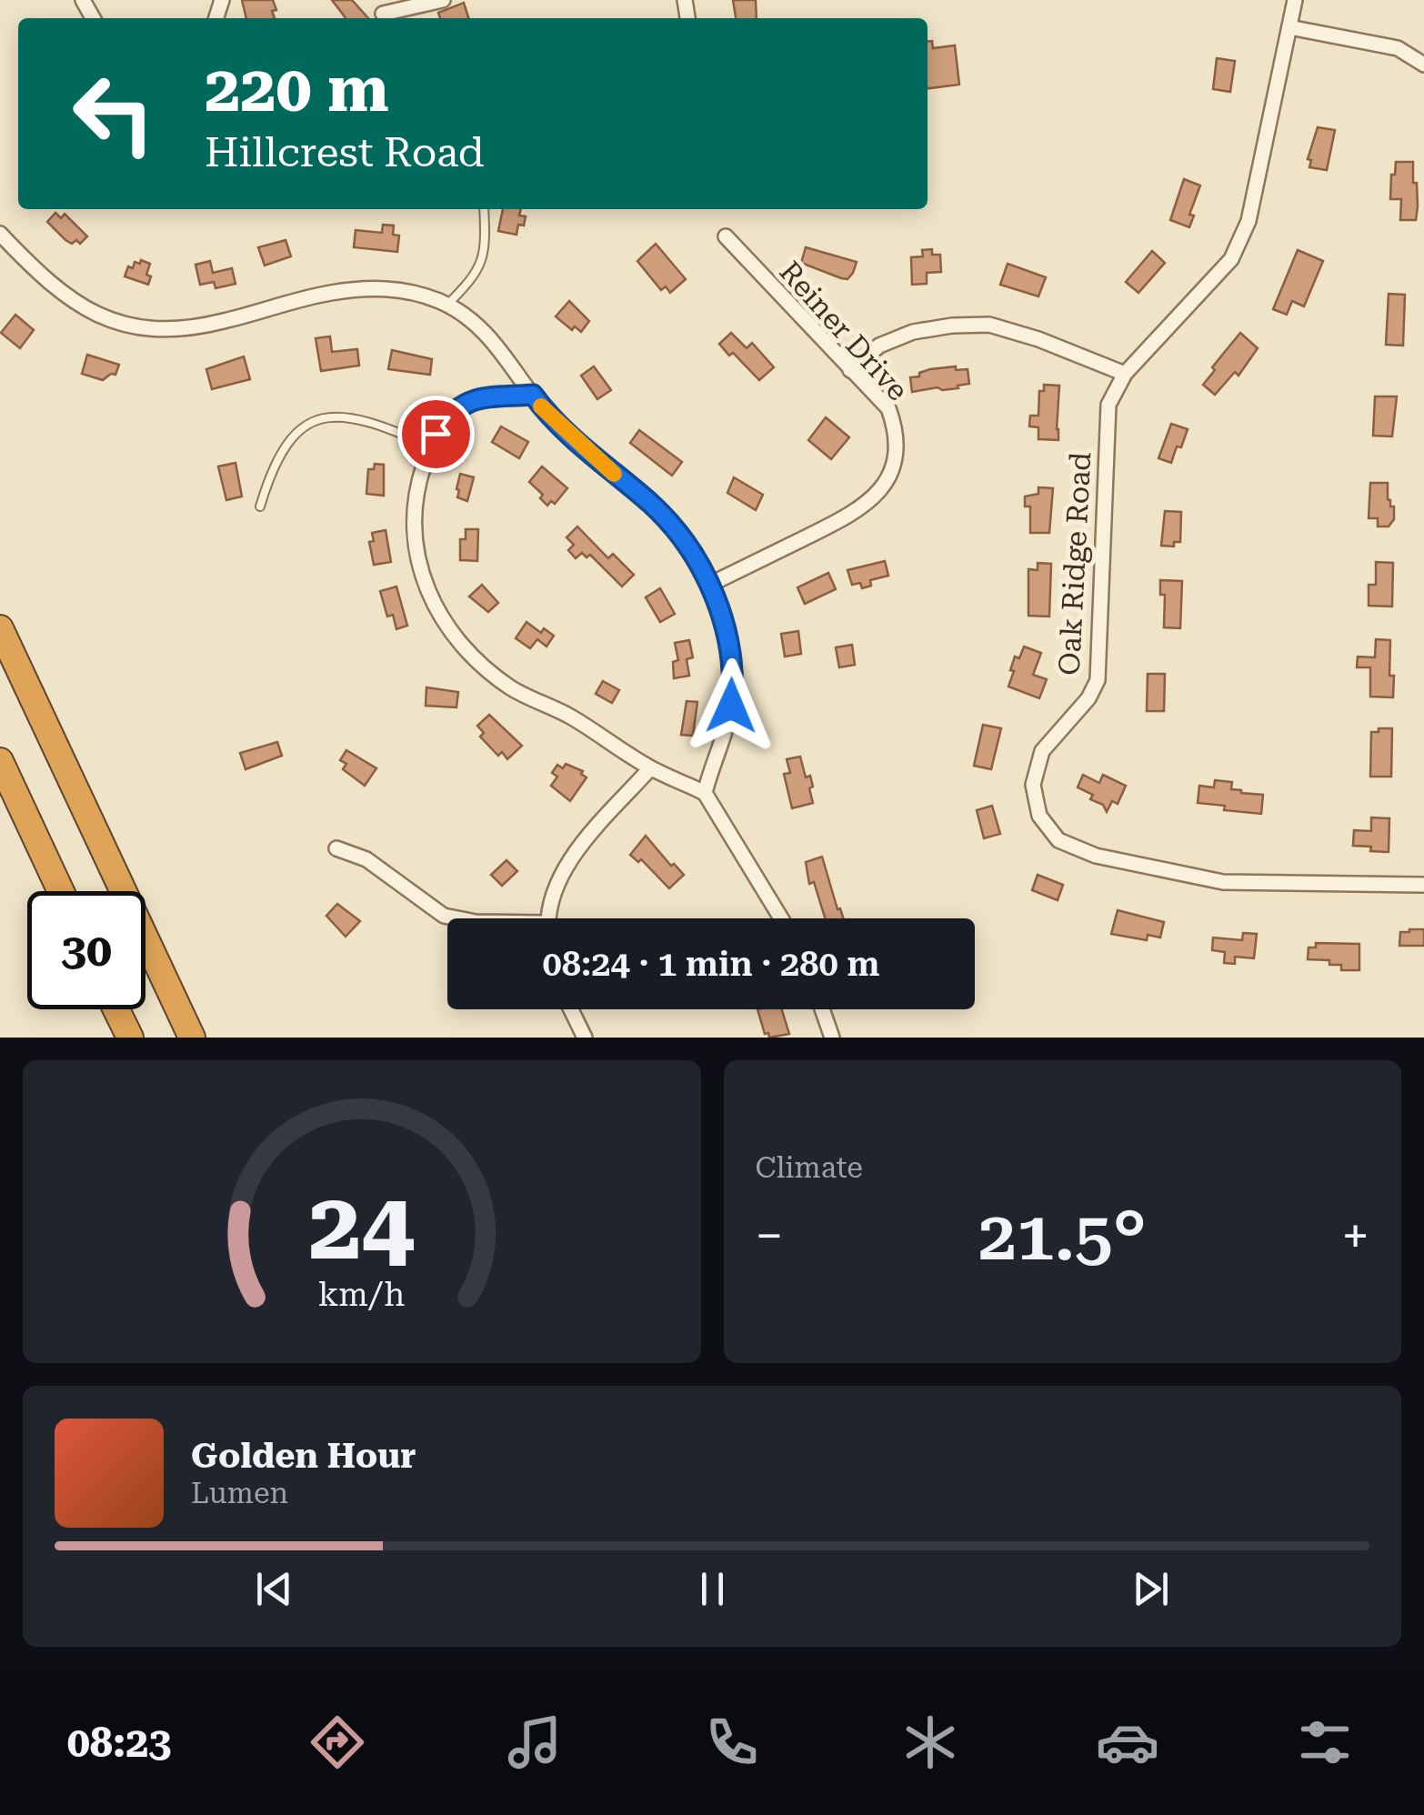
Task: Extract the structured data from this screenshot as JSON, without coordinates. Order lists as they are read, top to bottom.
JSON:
{
  "streets": {
    "street": ["Reiner Drive", "Oak Ridge Road"]
  },
  "page": {
    "turn": ["220 m", "Hillcrest Road"],
    "limit": "30",
    "trip": "08:24 · 1 min · 280 m",
    "tile": "Climate",
    "heat": ["−", "21.5°", "+"],
    "song": ["Golden Hour", "Lumen"],
    "tabs": "08:23",
    "gauge": ["24", "km/h"]
  }
}
